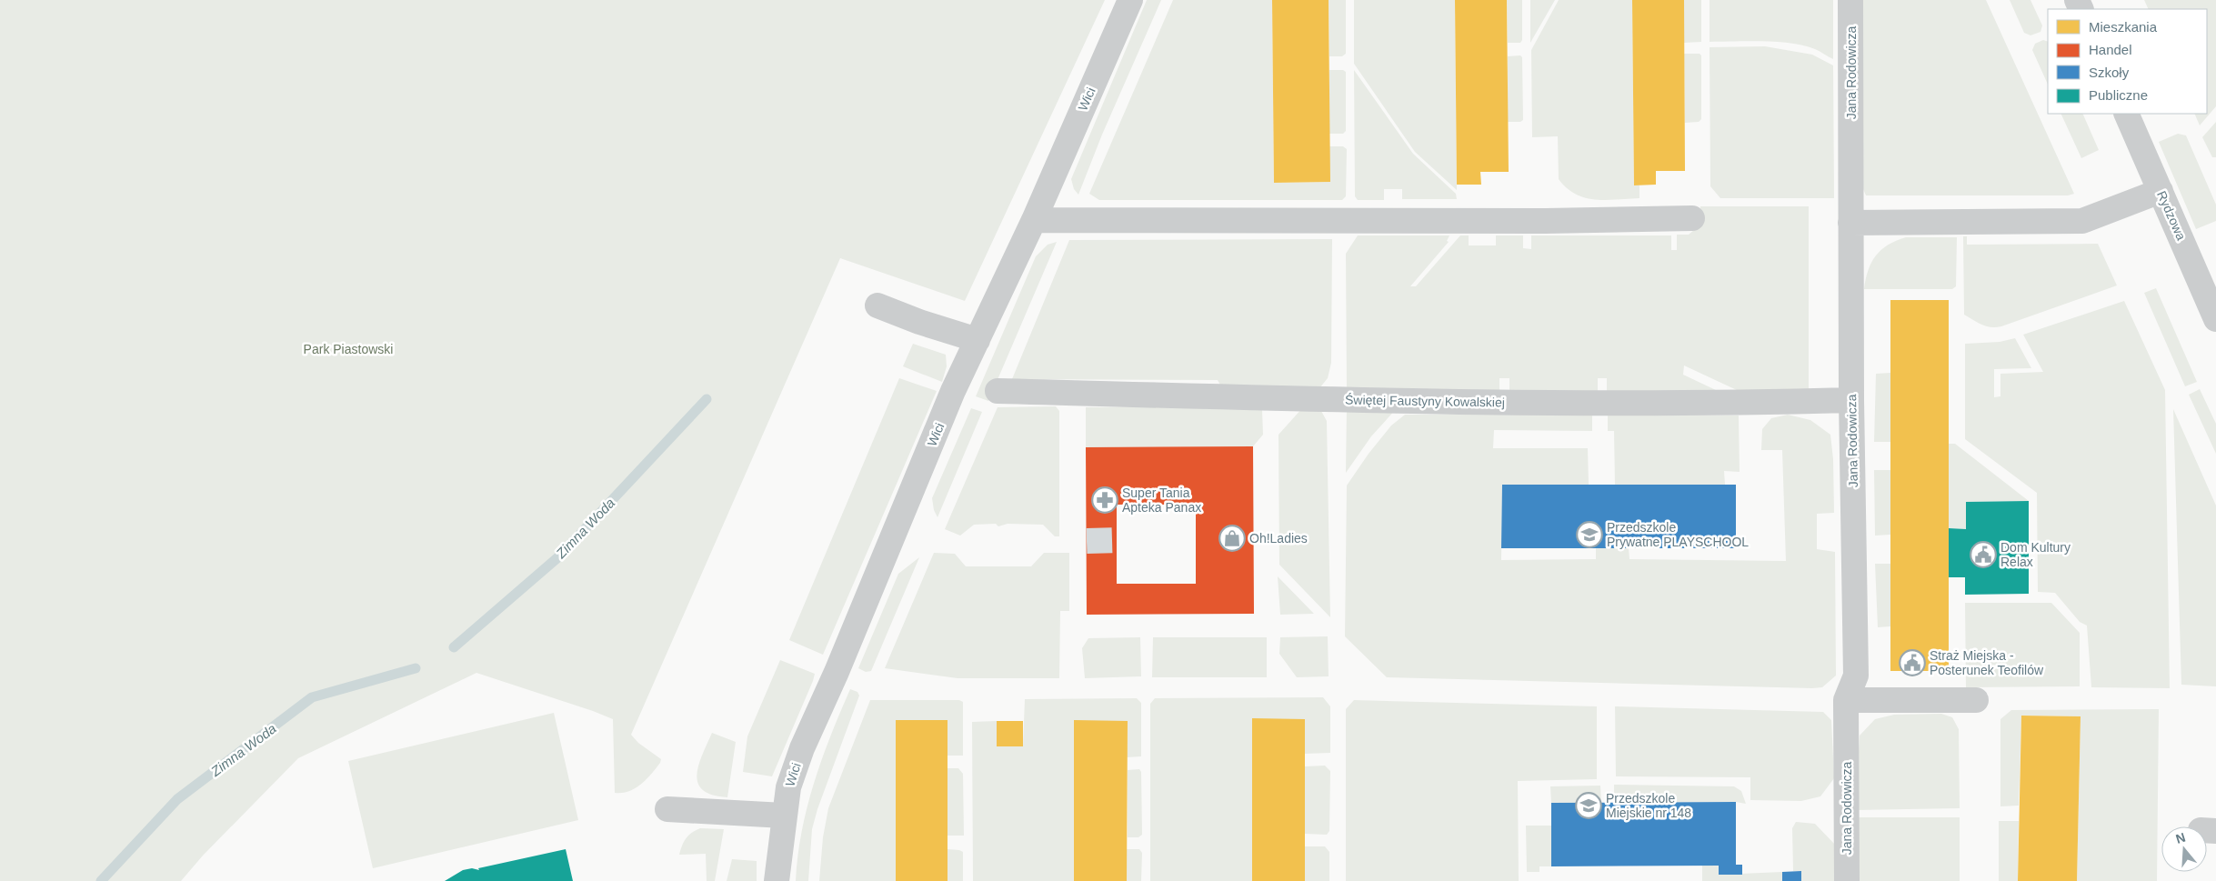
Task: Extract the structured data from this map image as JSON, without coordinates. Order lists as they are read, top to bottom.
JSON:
{
  "streets": {
    "street": [
      "Jana Rodowicza",
      "Wici",
      "Rydzowa",
      "Świętej Faustyny Kowalskiej"
    ]
  },
  "crossings": [
    ["Jana Rodowicza", "Świętej Faustyny Kowalskiej"]
  ],
  "water": ["Zimna Woda"],
  "parks": ["Park Piastowski"],
  "places": {
    "pharmacy": ["Super Tania Apteka Panax"],
    "school or university": ["Przedszkole Prywatne PLAYSCHOOL", "Przedszkole Miejskie nr 148"],
    "shop": ["Oh!Ladies"],
    "public building": ["Dom Kultury Relax", "Straż Miejska - Posterunek Teofilów"]
  },
  "legend": [
    "Mieszkania",
    "Handel",
    "Szkoły",
    "Publiczne"
  ],
  "north": "top"
}
